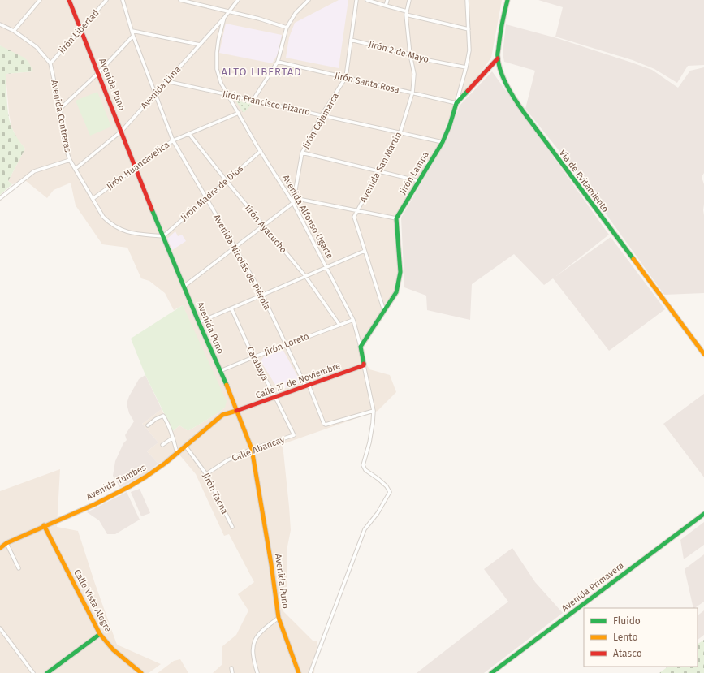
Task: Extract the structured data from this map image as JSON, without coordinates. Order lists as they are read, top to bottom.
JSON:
{
  "streets": {
    "main road": [
      "Avenida Puno",
      "Jirón Lampa",
      "Vía de Evitamiento",
      "Avenida Alfonso Ugarte",
      "Calle 27 de Noviembre",
      "Avenida Tumbes",
      "Avenida Primavera",
      "Calle Vista Alegre"
    ],
    "street": [
      "Jirón Libertad",
      "Jirón 2 de Mayo",
      "Jirón Santa Rosa",
      "Avenida Lima",
      "Jirón Francisco Pizarro",
      "Avenida Contreras",
      "Jirón Cajamarca",
      "Jirón Huancavelica",
      "Avenida San Martín",
      "Jirón Madre de Dios",
      "Jirón Ayacucho",
      "Avenida Nicolás de Piérola",
      "Jirón Loreto",
      "Carabaya",
      "Calle Abancay",
      "Jirón Tacna"
    ]
  },
  "crossings": [
    ["Jirón Libertad", "Avenida Puno"],
    ["Jirón Libertad", "Avenida Contreras"],
    ["Jirón 2 de Mayo", "Jirón Cajamarca"],
    ["Jirón 2 de Mayo", "Avenida San Martín"],
    ["Jirón 2 de Mayo", "Jirón Lampa"],
    ["Jirón Santa Rosa", "Jirón Cajamarca"],
    ["Jirón Santa Rosa", "Avenida San Martín"],
    ["Jirón Santa Rosa", "Jirón Lampa"],
    ["Avenida Puno", "Avenida Lima"],
    ["Avenida Puno", "Avenida Contreras"],
    ["Avenida Puno", "Jirón Huancavelica"],
    ["Avenida Puno", "Jirón Madre de Dios"],
    ["Avenida Puno", "Jirón Loreto"],
    ["Avenida Puno", "Calle 27 de Noviembre"],
    ["Avenida Puno", "Calle Abancay"],
    ["Avenida Puno", "Avenida Tumbes"],
    ["Avenida Lima", "Jirón Francisco Pizarro"],
    ["Avenida Lima", "Avenida Contreras"],
    ["Avenida Lima", "Avenida Alfonso Ugarte"],
    ["Avenida Lima", "Avenida Nicolás de Piérola"],
    ["Jirón Francisco Pizarro", "Jirón Cajamarca"],
    ["Jirón Francisco Pizarro", "Avenida San Martín"],
    ["Jirón Francisco Pizarro", "Jirón Lampa"],
    ["Jirón Francisco Pizarro", "Avenida Alfonso Ugarte"],
    ["Avenida Contreras", "Jirón Huancavelica"],
    ["Avenida Contreras", "Jirón Madre de Dios"],
    ["Jirón Cajamarca", "Avenida Alfonso Ugarte"],
    ["Jirón Huancavelica", "Avenida Alfonso Ugarte"],
    ["Jirón Huancavelica", "Jirón Ayacucho"],
    ["Jirón Huancavelica", "Avenida Nicolás de Piérola"],
    ["Jirón Madre de Dios", "Avenida Alfonso Ugarte"],
    ["Jirón Madre de Dios", "Jirón Ayacucho"],
    ["Jirón Madre de Dios", "Avenida Nicolás de Piérola"],
    ["Avenida Alfonso Ugarte", "Avenida Nicolás de Piérola"],
    ["Avenida Alfonso Ugarte", "Jirón Loreto"],
    ["Avenida Alfonso Ugarte", "Calle 27 de Noviembre"],
    ["Jirón Ayacucho", "Jirón Loreto"],
    ["Avenida Nicolás de Piérola", "Jirón Loreto"],
    ["Avenida Nicolás de Piérola", "Calle 27 de Noviembre"],
    ["Jirón Loreto", "Carabaya"],
    ["Carabaya", "Calle 27 de Noviembre"],
    ["Carabaya", "Calle Abancay"],
    ["Calle 27 de Noviembre", "Avenida Tumbes"],
    ["Calle Abancay", "Jirón Tacna"],
    ["Avenida Tumbes", "Jirón Tacna"],
    ["Avenida Tumbes", "Calle Vista Alegre"]
  ],
  "districts": ["ALTO LIBERTAD"],
  "legend": ["Fluido", "Lento", "Atasco"]
}
